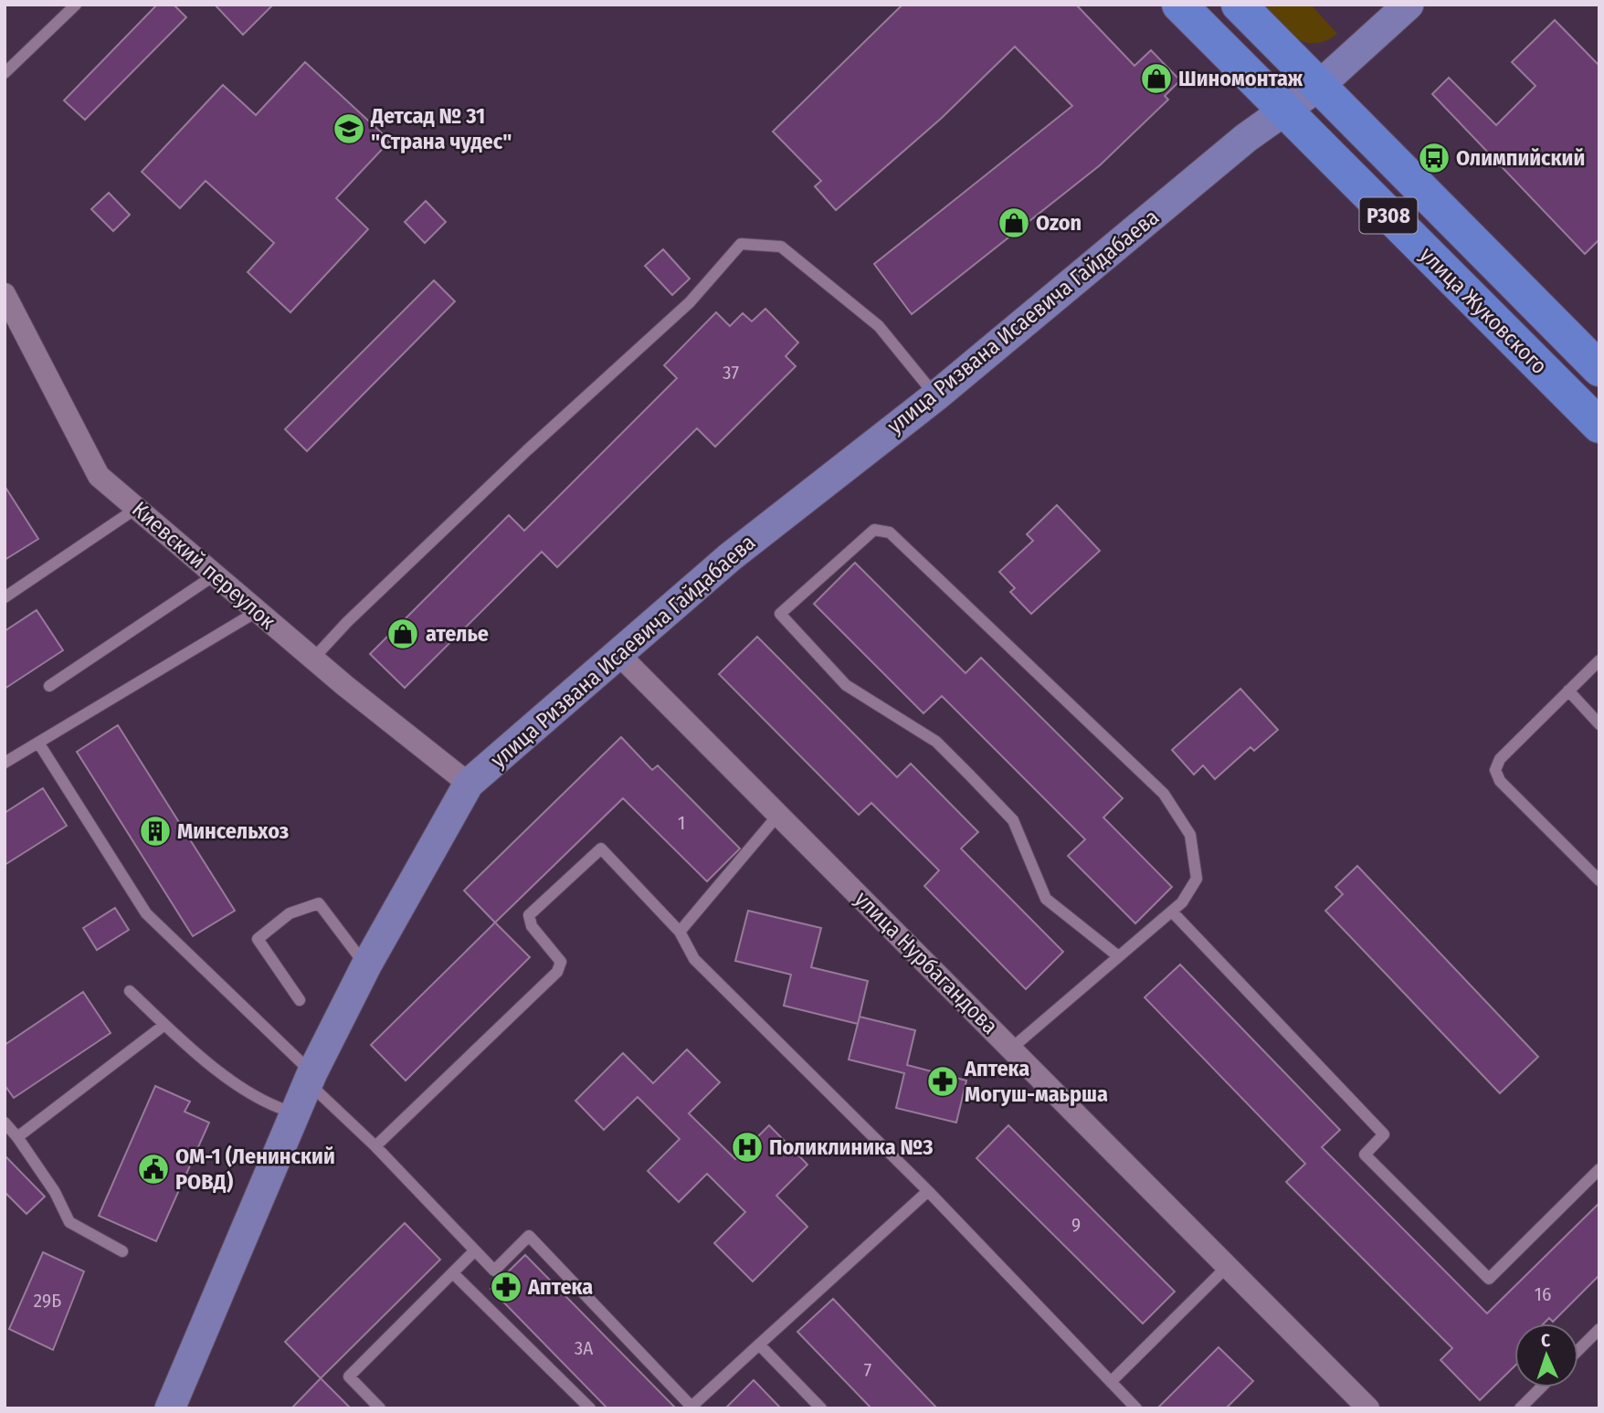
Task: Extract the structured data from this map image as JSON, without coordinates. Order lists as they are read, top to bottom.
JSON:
{
  "streets": {
    "main road": ["P308", "улица Жуковского"],
    "street": ["улица Ризвана Исаевича Гайдабаева", "Киевский переулок", "улица Нурбагандова"]
  },
  "crossings": [
    ["P308", "улица Ризвана Исаевича Гайдабаева"],
    ["улица Жуковского", "улица Ризвана Исаевича Гайдабаева"],
    ["улица Ризвана Исаевича Гайдабаева", "Киевский переулок"],
    ["улица Ризвана Исаевича Гайдабаева", "улица Нурбагандова"]
  ],
  "places": {
    "shop": ["Шиномонтаж", "Ozon", "ателье"],
    "school or university": ["Детсад № 31 \"Страна чудес\""],
    "bus stop": ["Олимпийский"],
    "building": ["Минсельхоз"],
    "pharmacy": ["Аптека Могуш-маьрша", "Аптека"],
    "hospital": ["Поликлиника №3"],
    "public building": ["ОМ-1 (Ленинский РОВД)"]
  },
  "house_numbers": [
    "37",
    "1",
    "9",
    "16",
    "29Б",
    "3А",
    "7"
  ],
  "north": "top"
}
